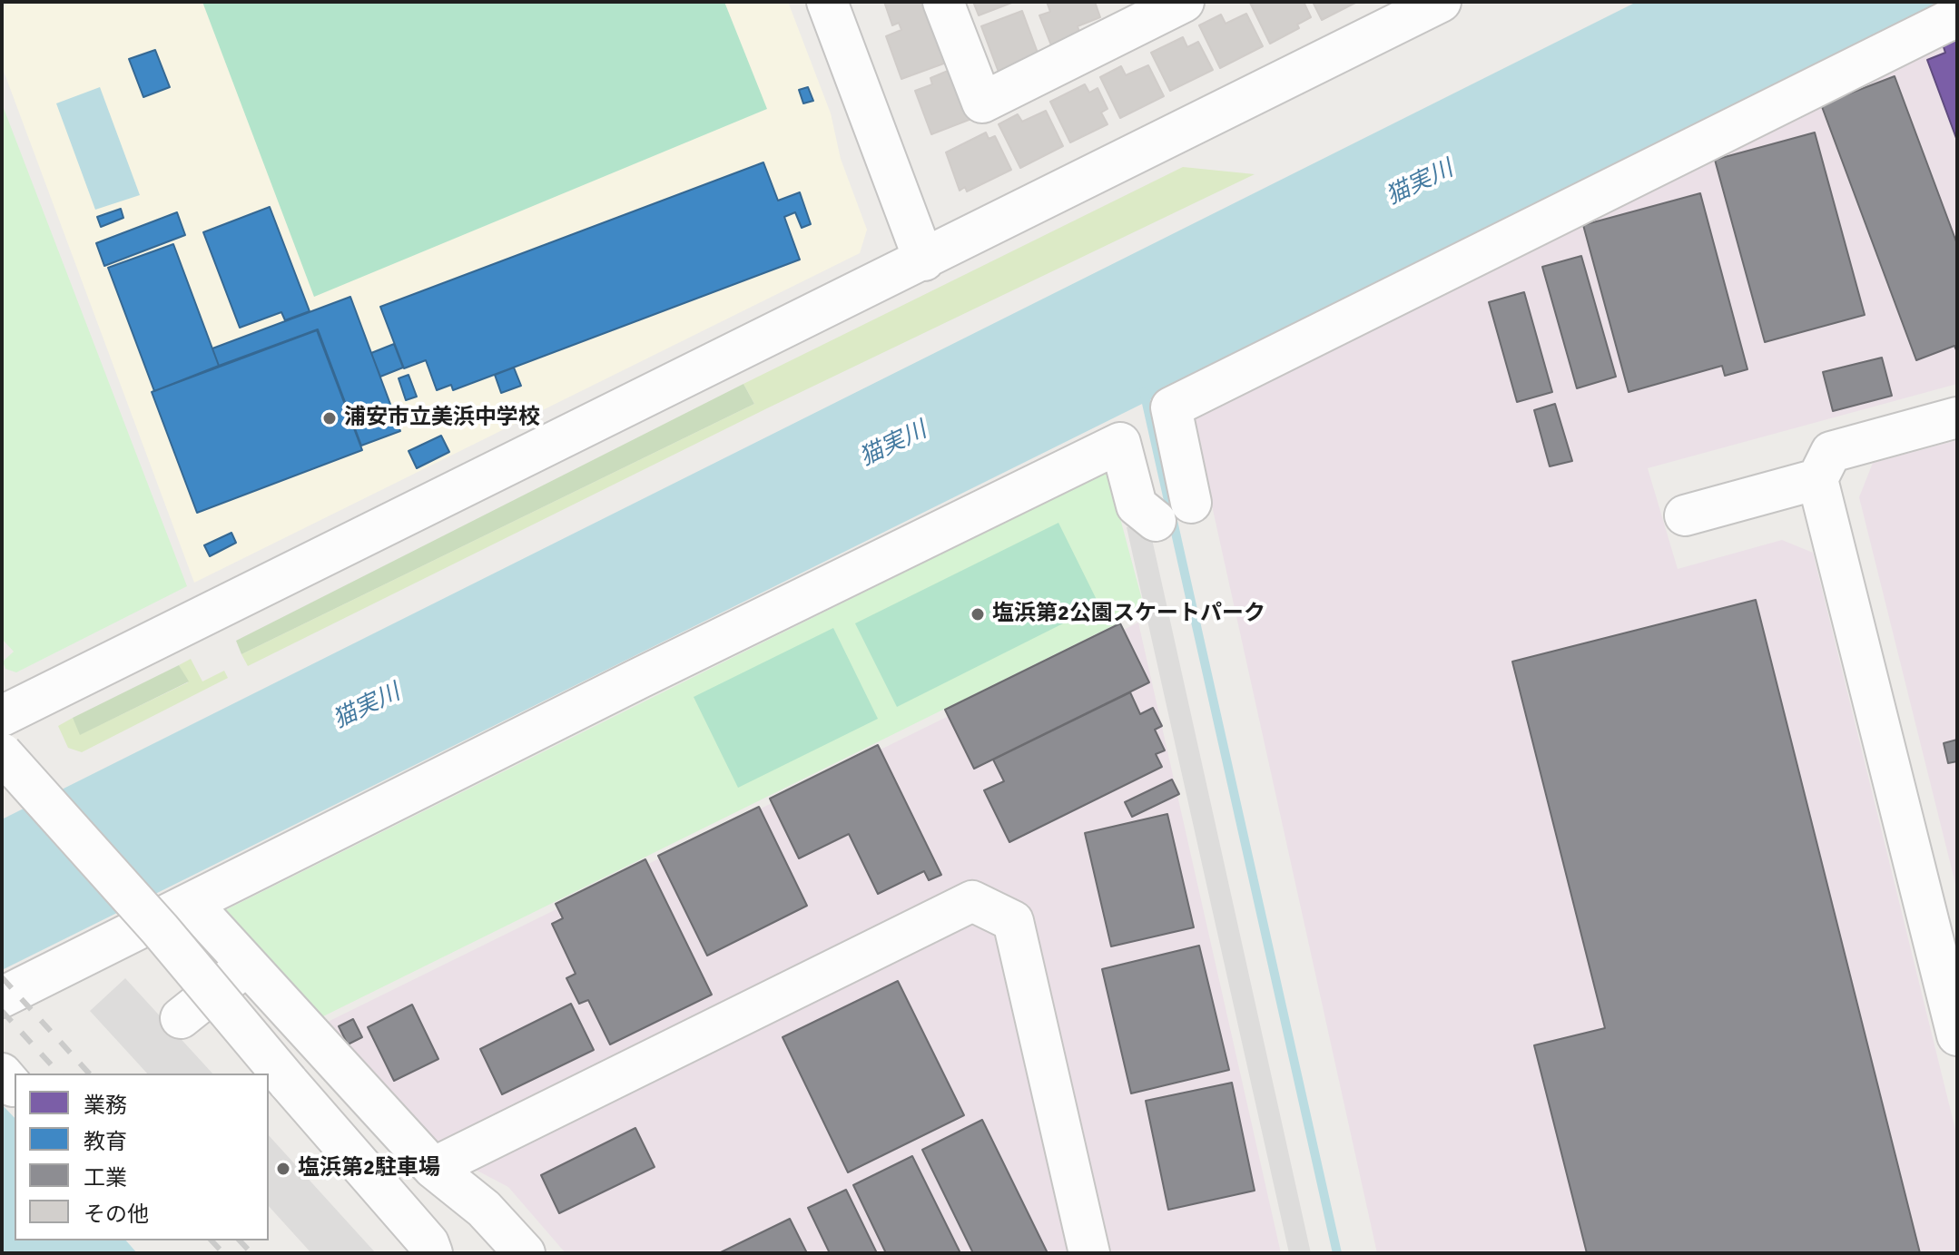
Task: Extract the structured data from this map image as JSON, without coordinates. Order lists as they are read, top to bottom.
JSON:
{
  "water": ["猫実川"],
  "places": ["浦安市立美浜中学校", "塩浜第2公園スケートパーク", "塩浜第2駐車場"],
  "legend": [
    "業務",
    "教育",
    "工業",
    "その他"
  ]
}
